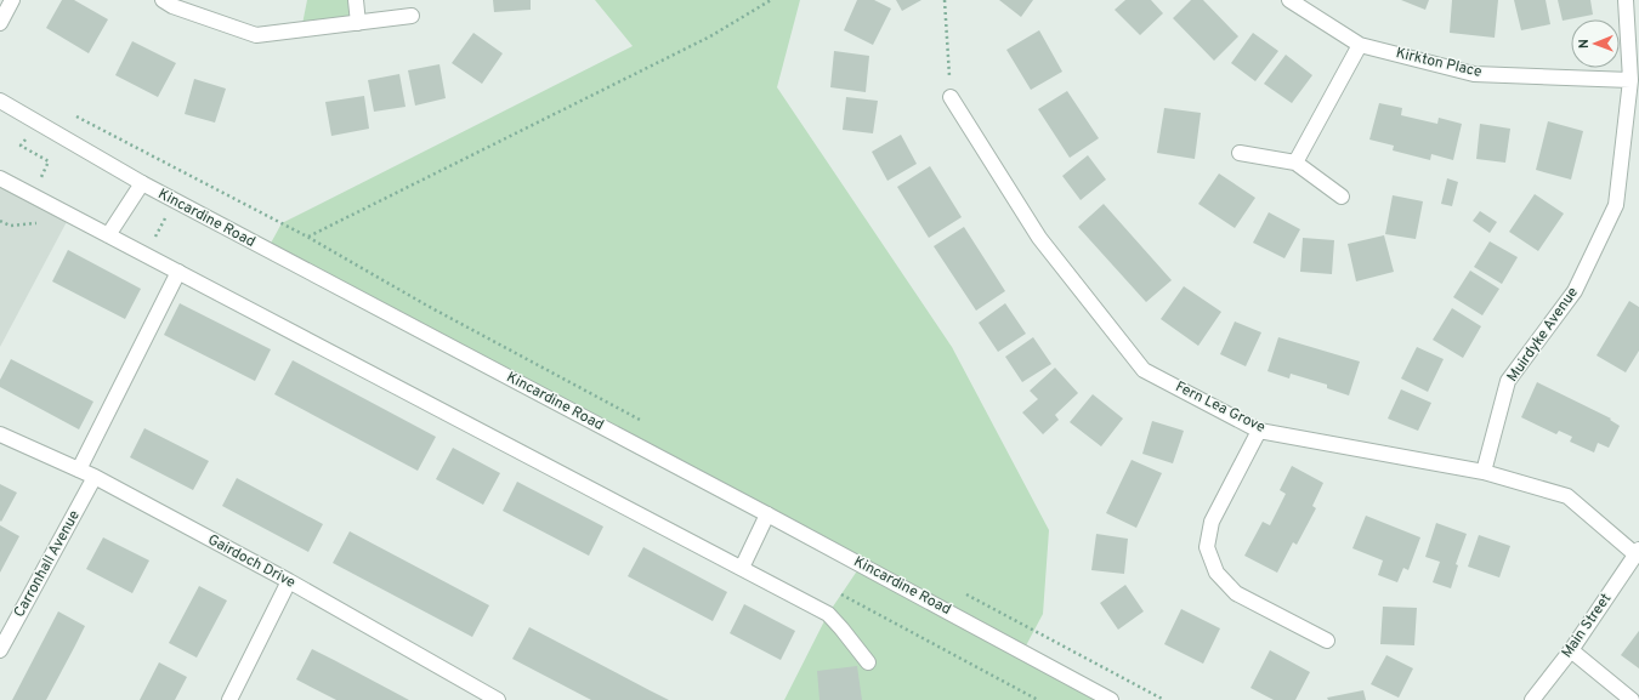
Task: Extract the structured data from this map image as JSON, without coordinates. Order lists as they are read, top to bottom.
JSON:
{
  "streets": {
    "street": [
      "Kirkton Place",
      "Kincardine Road",
      "Muirdyke Avenue",
      "Fern Lea Grove",
      "Gairdoch Drive",
      "Carronhall Avenue",
      "Main Street"
    ]
  },
  "crossings": [
    ["Kirkton Place", "Muirdyke Avenue"],
    ["Muirdyke Avenue", "Fern Lea Grove"],
    ["Fern Lea Grove", "Main Street"],
    ["Gairdoch Drive", "Carronhall Avenue"]
  ],
  "north": "left"
}
